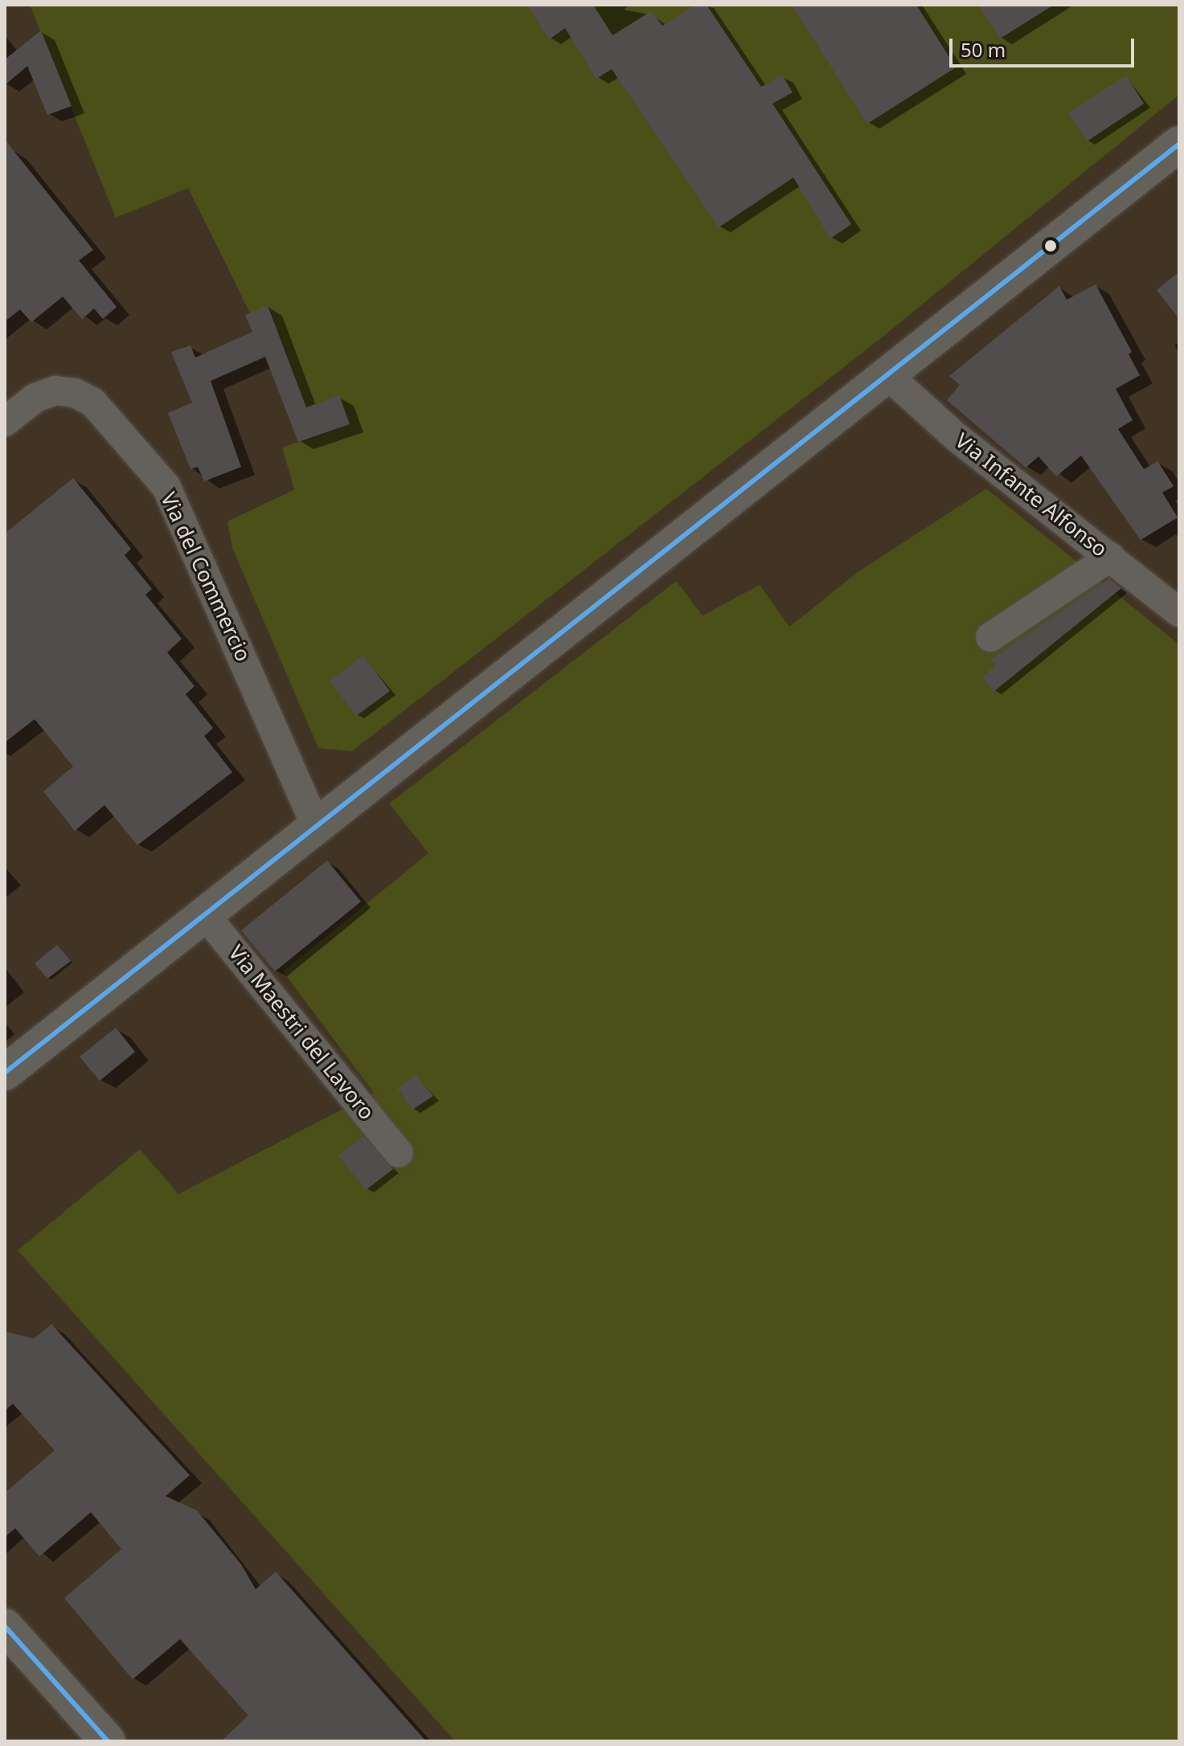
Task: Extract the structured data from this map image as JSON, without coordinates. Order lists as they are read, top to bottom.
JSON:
{
  "streets": {
    "street": ["Via Infante Alfonso", "Via del Commercio", "Via Maestri del Lavoro"]
  },
  "scale_bar": "50 m"
}
